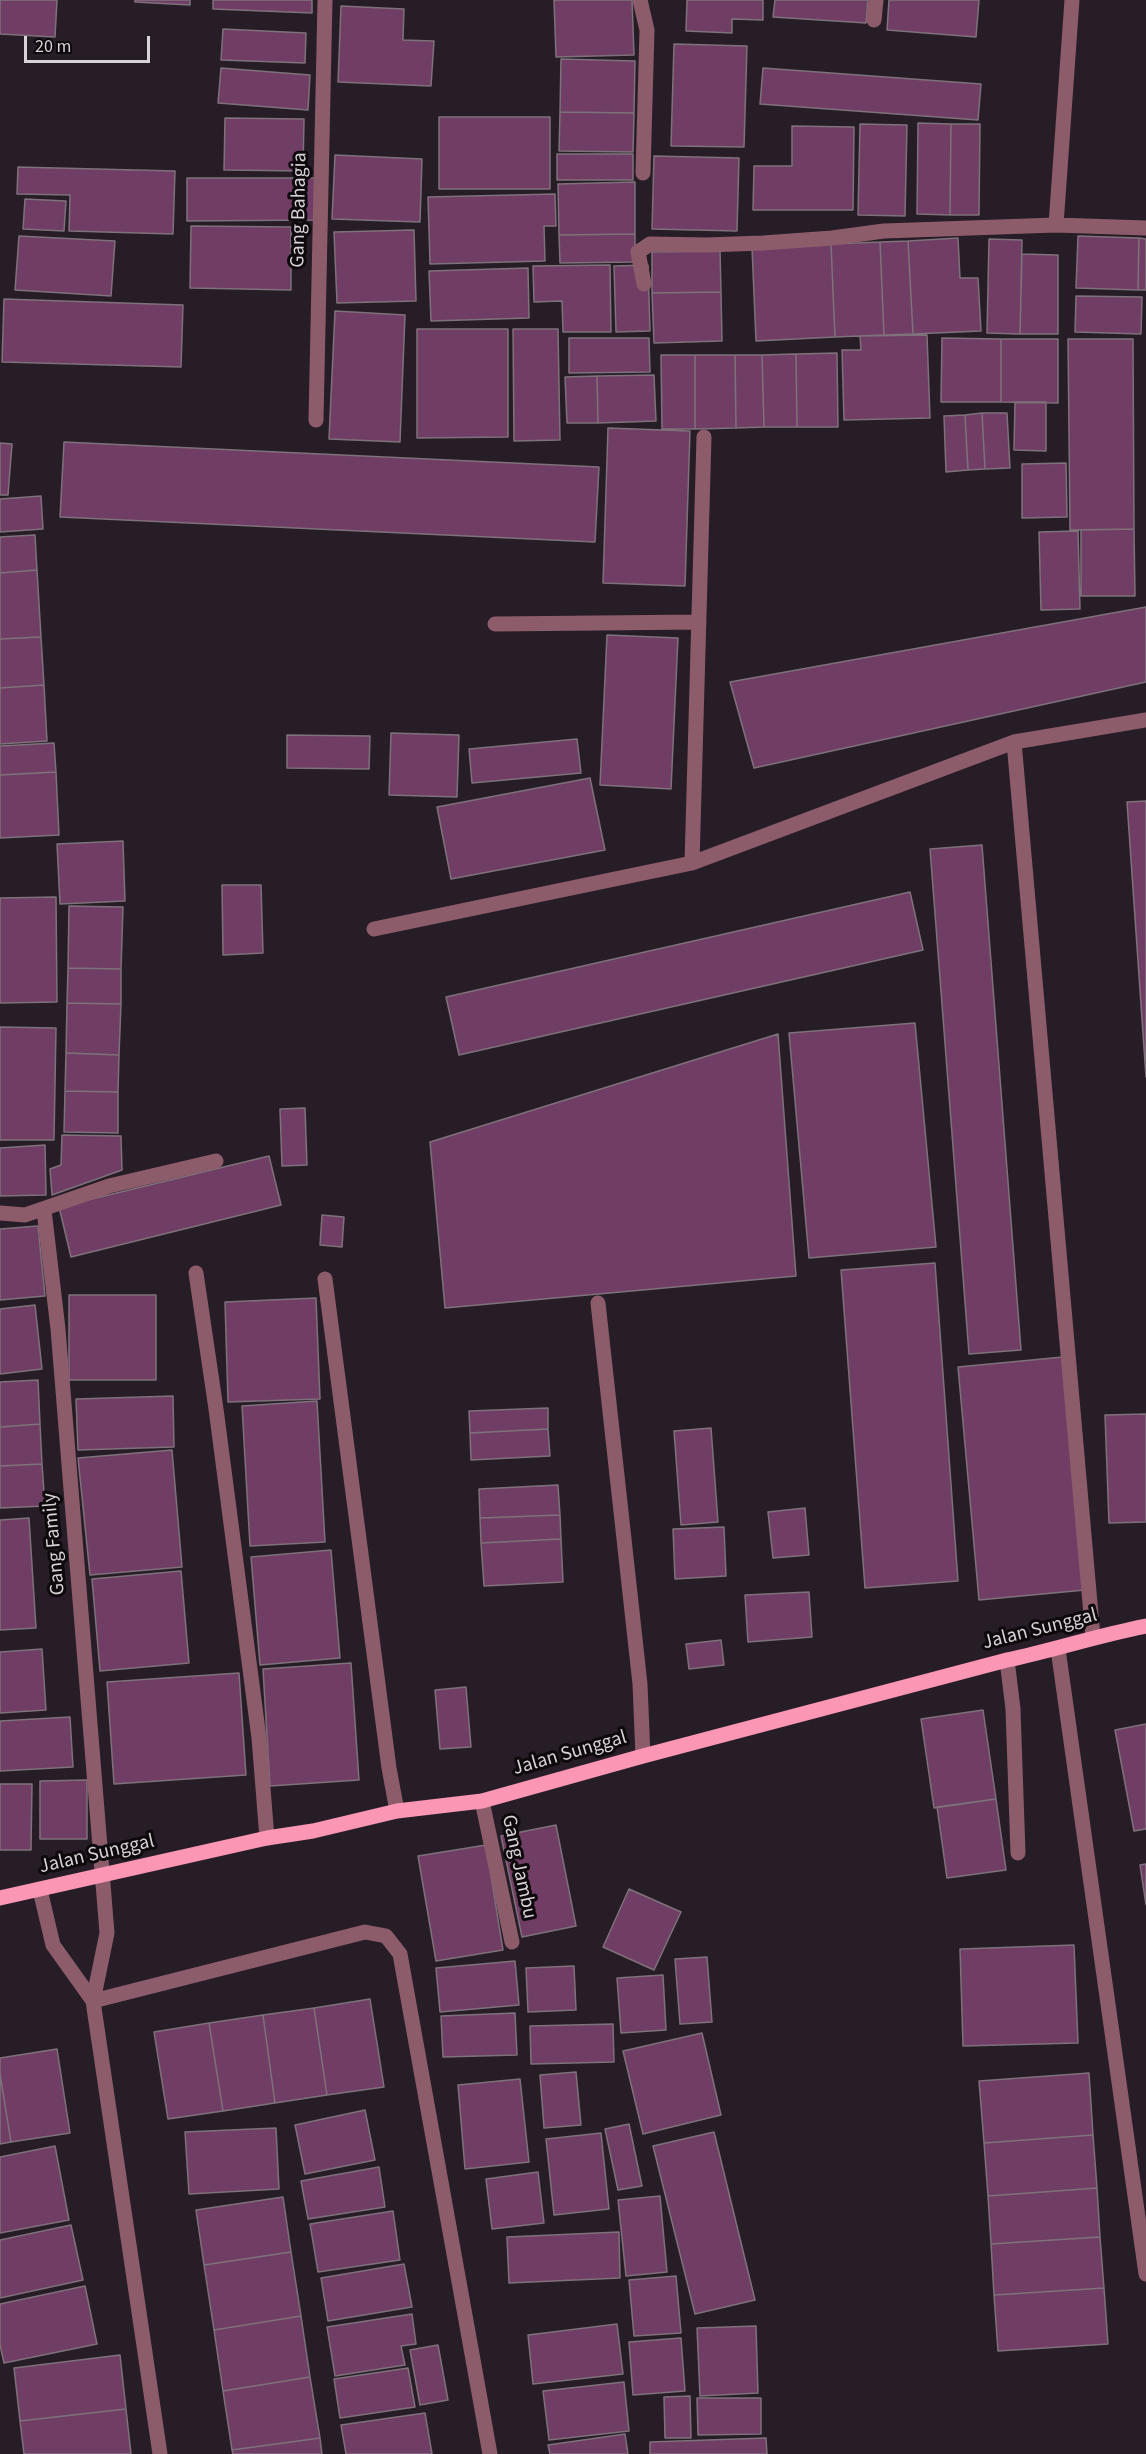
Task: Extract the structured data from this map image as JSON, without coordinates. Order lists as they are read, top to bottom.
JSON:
{
  "streets": {
    "main road": ["Jalan Sunggal"],
    "street": ["Gang Bahagia", "Gang Family", "Gang Jambu"]
  },
  "crossings": [
    ["Gang Family", "Jalan Sunggal"],
    ["Jalan Sunggal", "Gang Jambu"]
  ],
  "scale_bar": "20 m"
}
